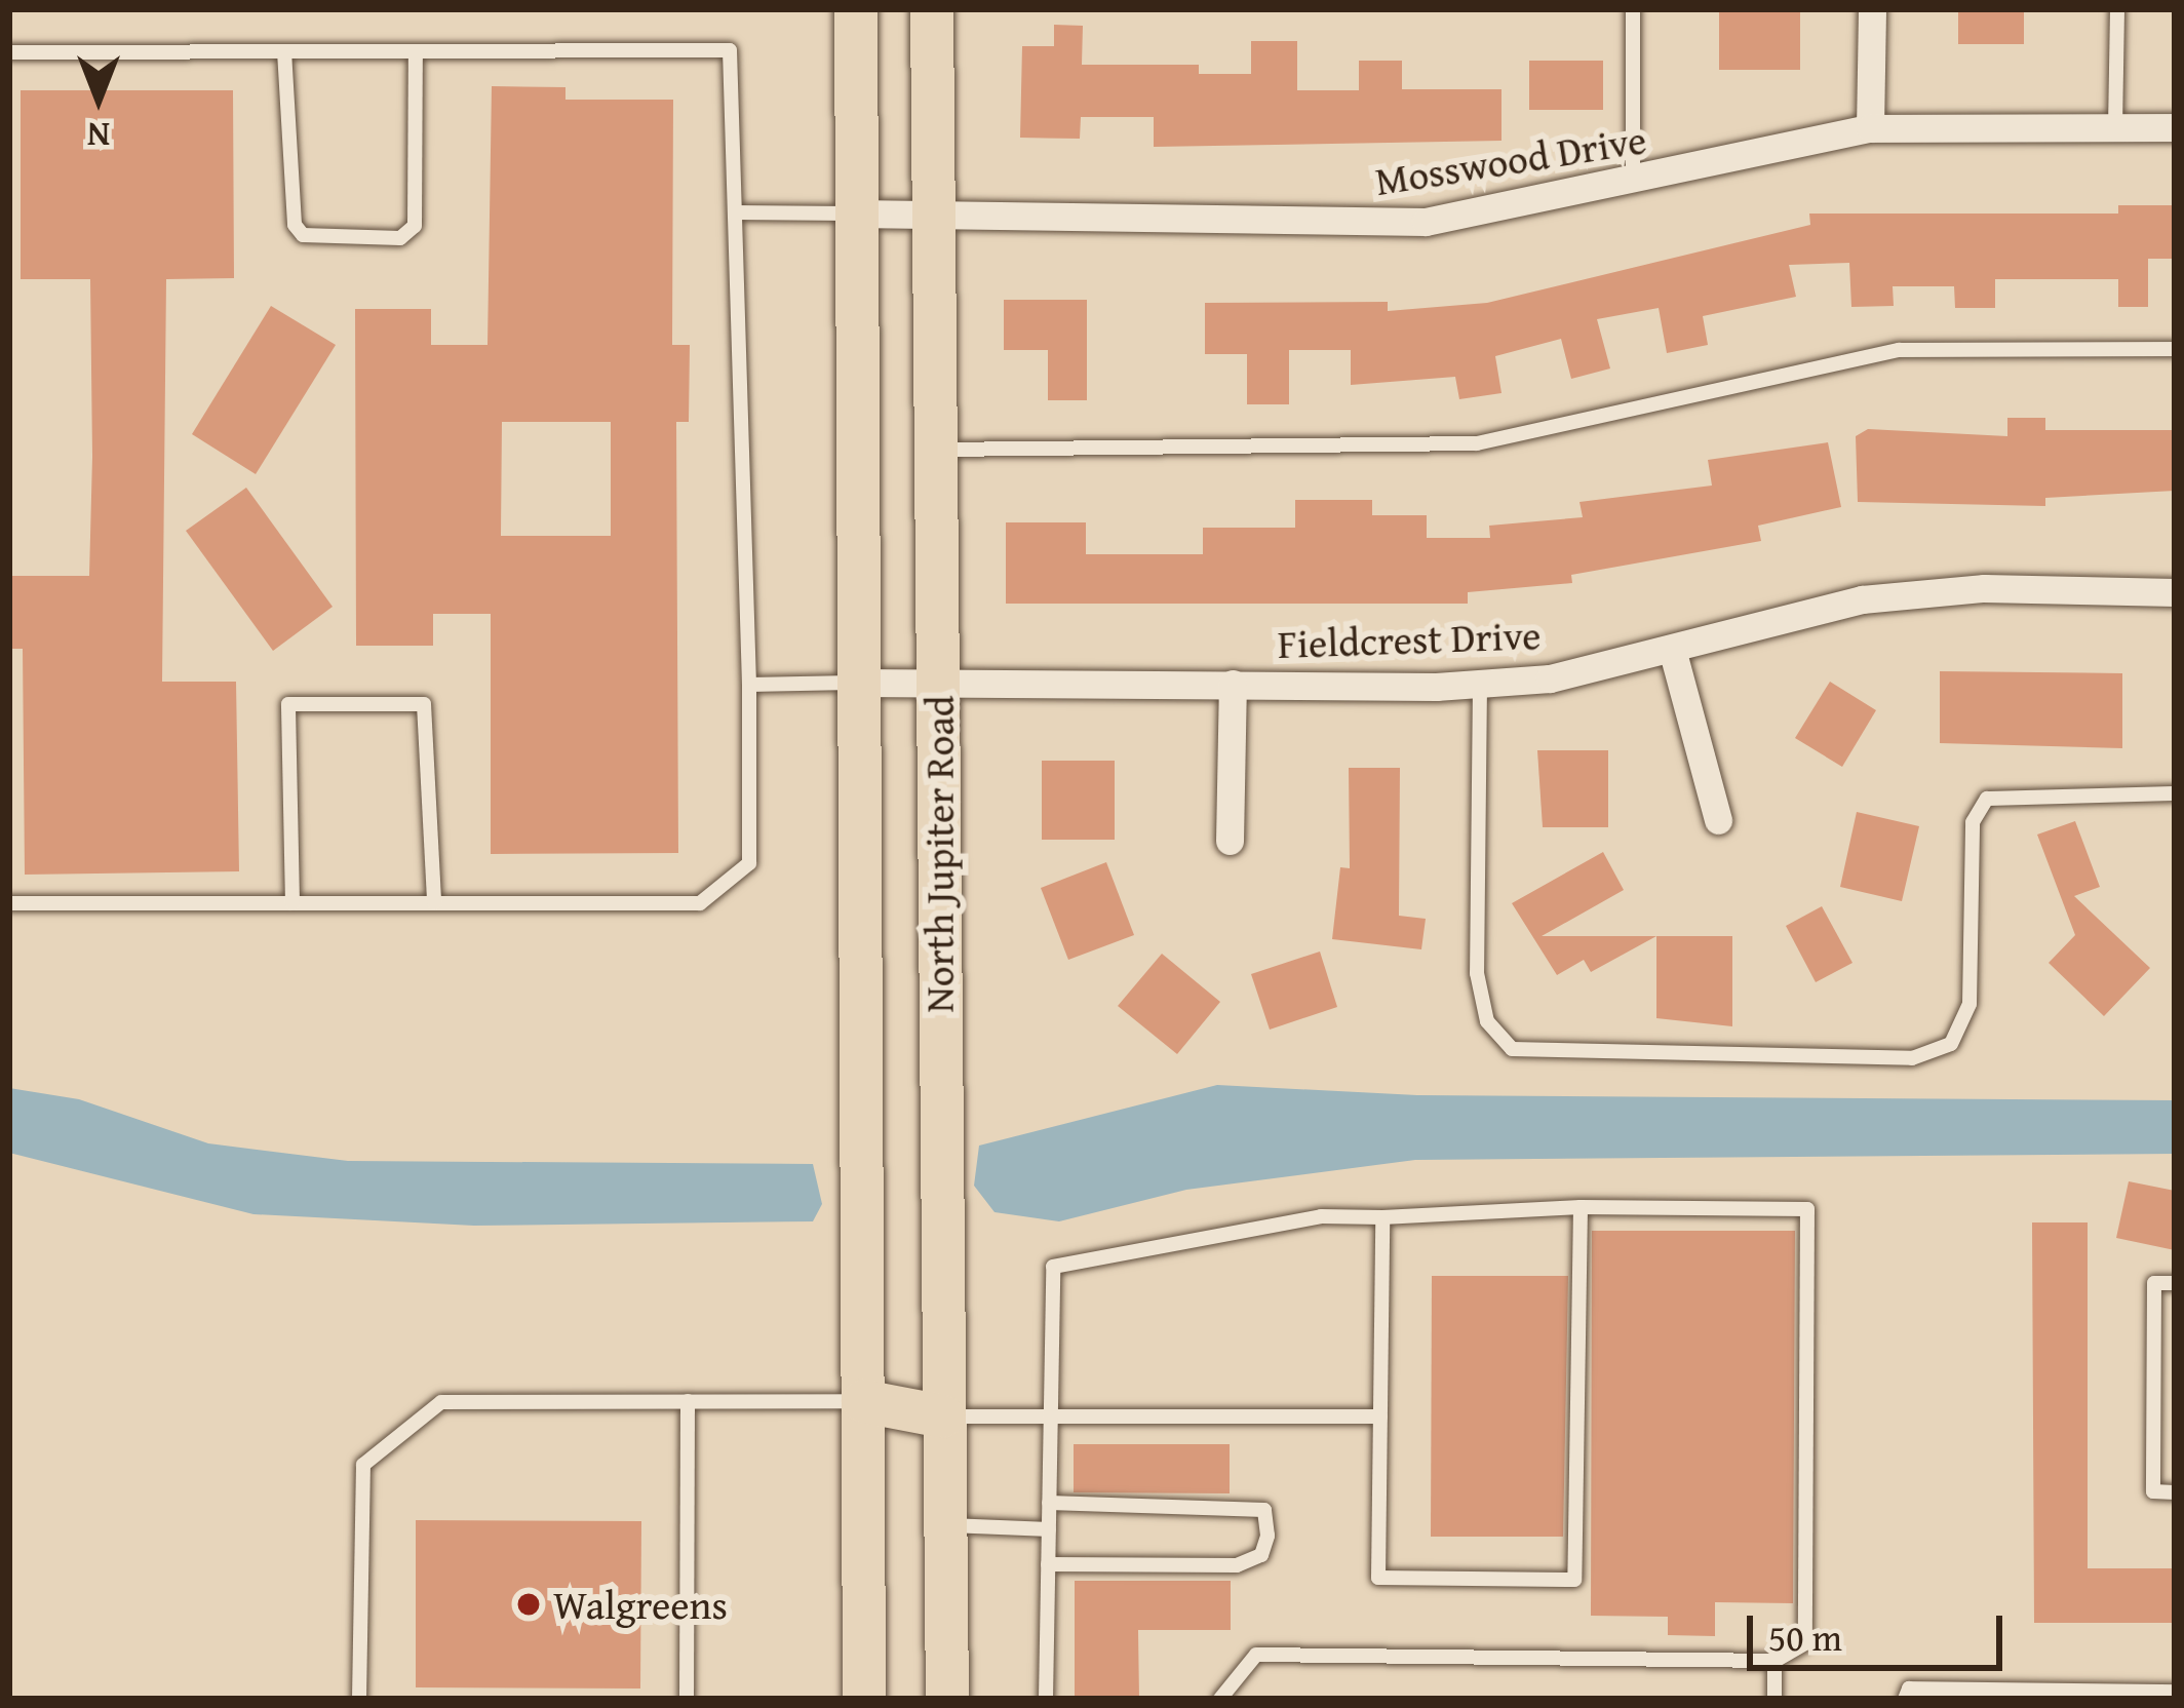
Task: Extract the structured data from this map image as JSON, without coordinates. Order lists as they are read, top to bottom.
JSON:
{
  "streets": {
    "main road": ["North Jupiter Road"],
    "street": ["Mosswood Drive", "Fieldcrest Drive"]
  },
  "crossings": [
    ["Mosswood Drive", "North Jupiter Road"],
    ["Fieldcrest Drive", "North Jupiter Road"]
  ],
  "places": ["Walgreens"],
  "scale_bar": "50 m",
  "north": "bottom"
}
